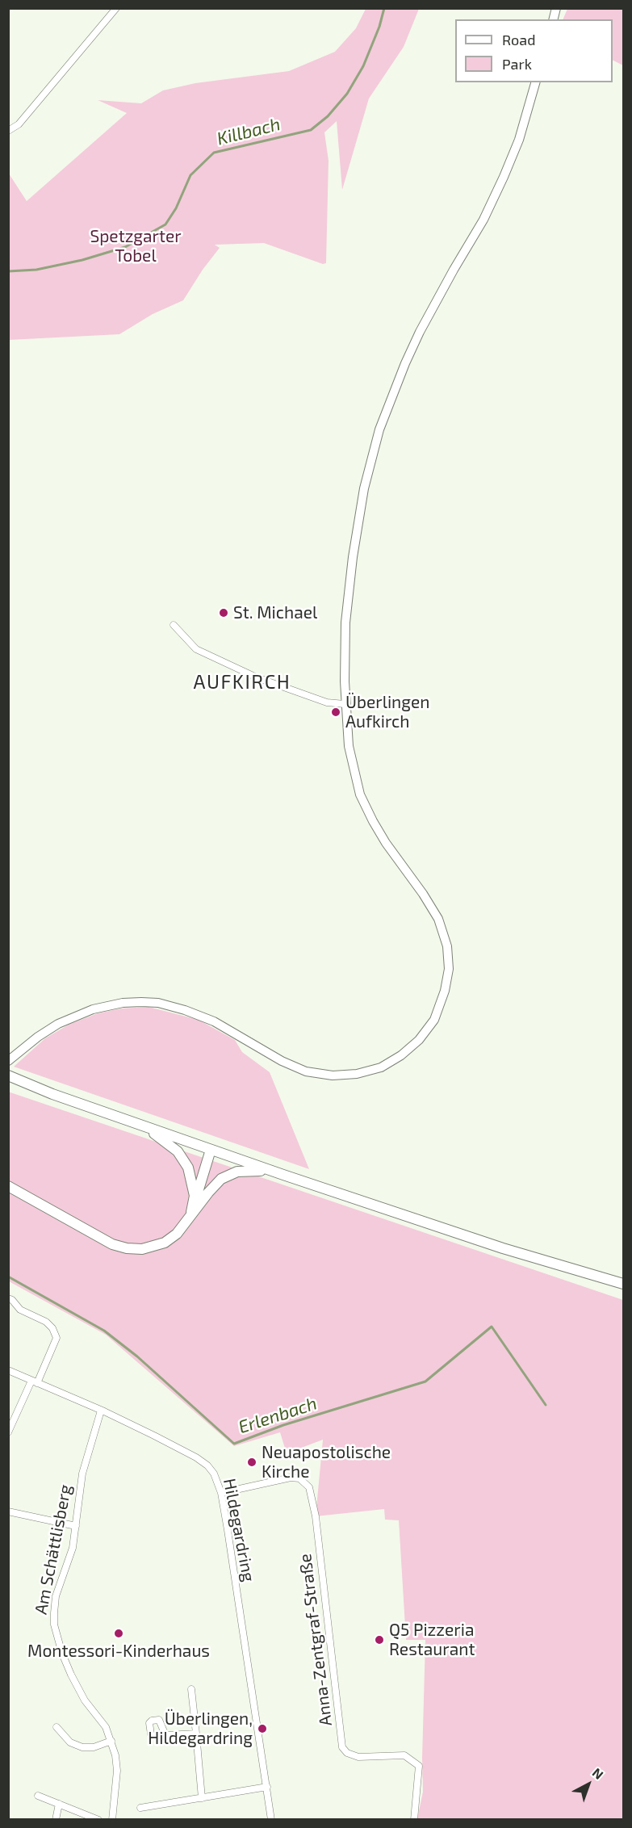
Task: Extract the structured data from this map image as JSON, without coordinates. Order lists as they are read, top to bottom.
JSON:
{
  "streets": {
    "street": ["Hildegardring", "Am Schättlisberg", "Anna-Zentgraf-Straße"]
  },
  "crossings": [
    ["Hildegardring", "Am Schättlisberg"],
    ["Hildegardring", "Anna-Zentgraf-Straße"]
  ],
  "districts": ["AUFKIRCH"],
  "water": ["Killbach", "Erlenbach"],
  "parks": ["Spetzgarter Tobel"],
  "places": [
    "St. Michael",
    "Überlingen Aufkirch",
    "Neuapostolische Kirche",
    "Montessori-Kinderhaus",
    "Q5 Pizzeria Restaurant",
    "Überlingen, Hildegardring"
  ],
  "legend": ["Road", "Park"],
  "north": "top right"
}
